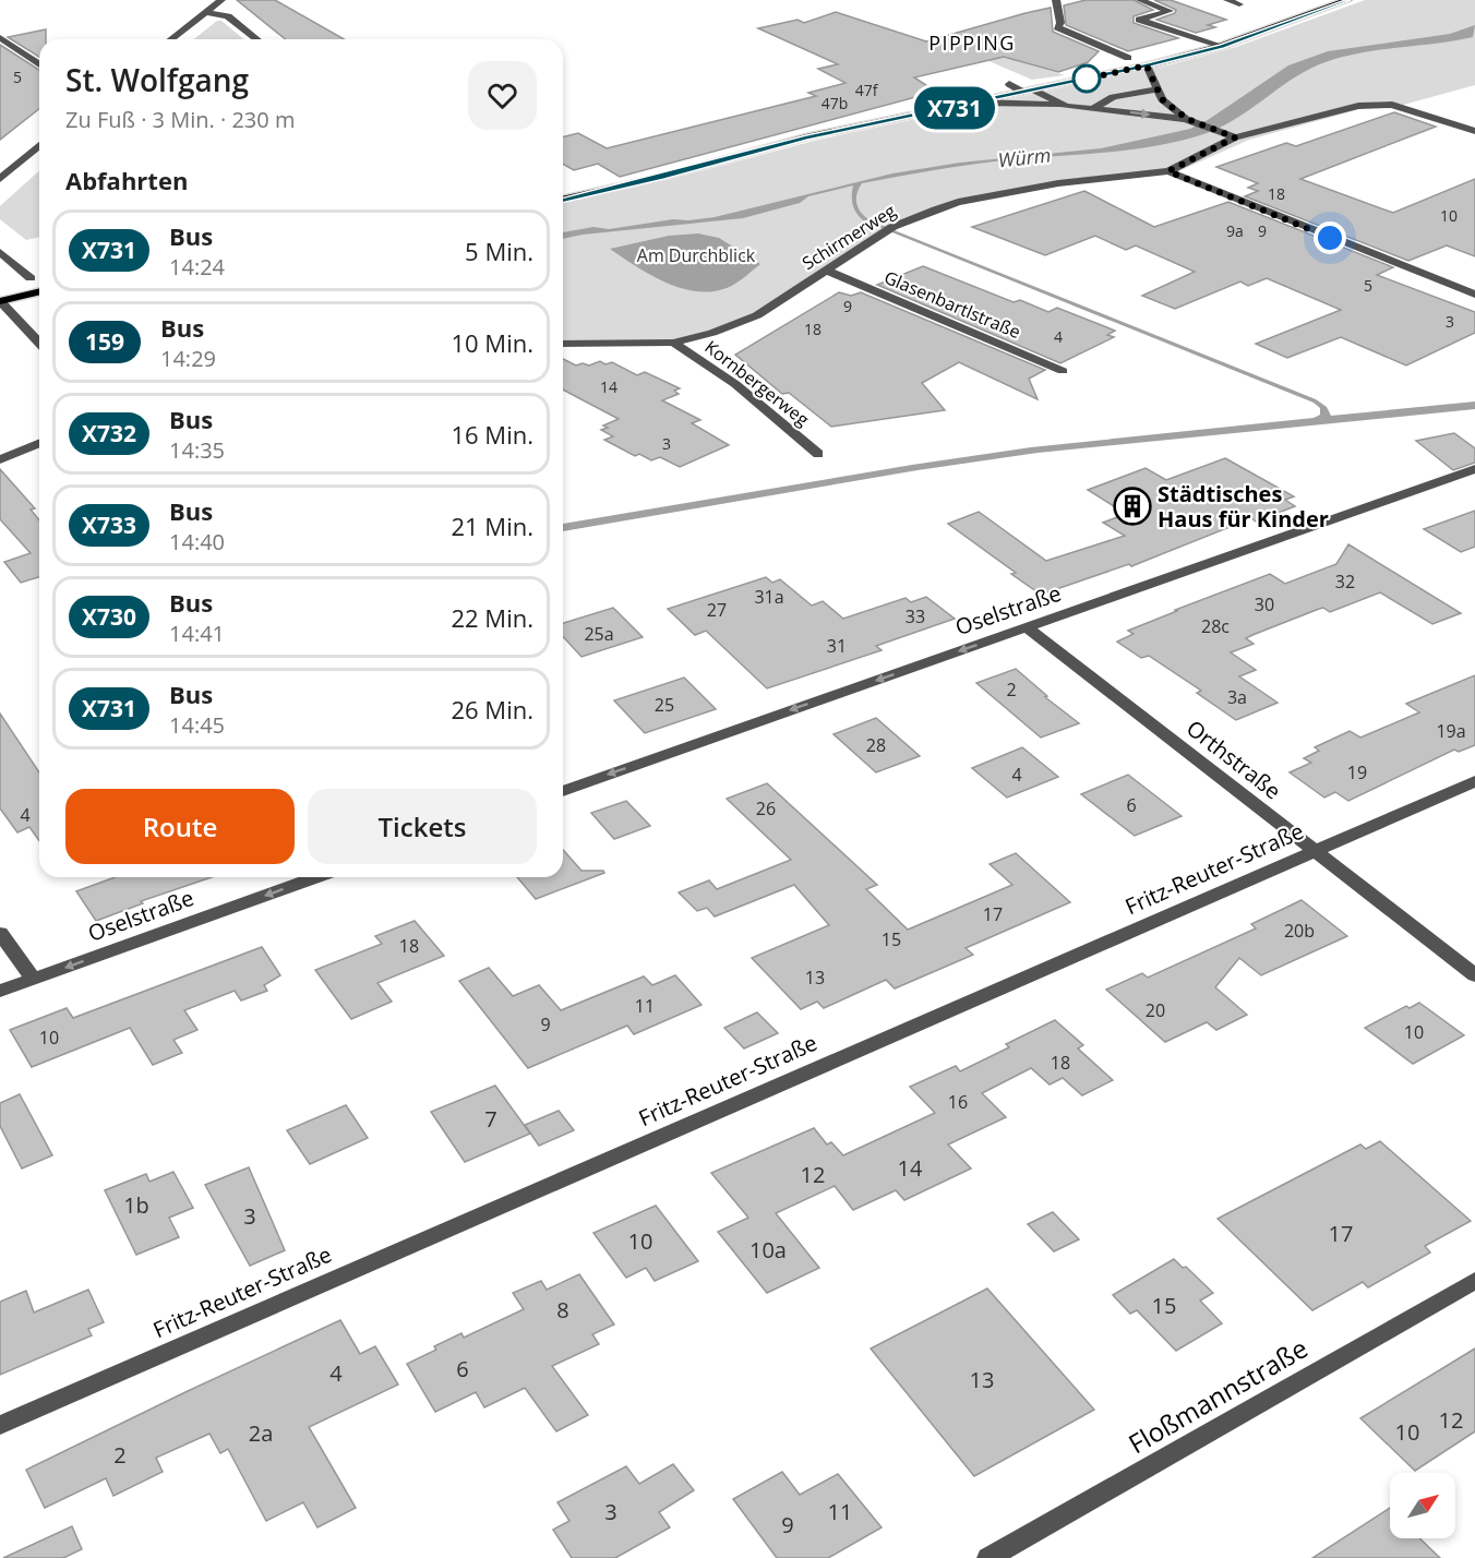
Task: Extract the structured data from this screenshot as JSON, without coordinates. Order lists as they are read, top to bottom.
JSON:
{
  "streets": {
    "street": [
      "Schirmerweg",
      "Glasenbartlstraße",
      "Kornbergerweg",
      "Oselstraße",
      "Orthstraße",
      "Fritz-Reuter-Straße",
      "Floßmannstraße"
    ]
  },
  "crossings": [
    ["Schirmerweg", "Glasenbartlstraße"],
    ["Schirmerweg", "Kornbergerweg"],
    ["Oselstraße", "Orthstraße"],
    ["Orthstraße", "Fritz-Reuter-Straße"]
  ],
  "one_way": ["Oselstraße"],
  "districts": ["PIPPING"],
  "water": ["Würm"],
  "parks": ["Am Durchblick"],
  "places": {
    "building": ["Städtisches Haus für Kinder"]
  },
  "lines": ["bus line X731"],
  "house_numbers": [
    "5",
    "47f",
    "47b",
    "18",
    "10",
    "9a",
    "9",
    "5",
    "9",
    "3",
    "18",
    "4",
    "14",
    "3",
    "32",
    "31a",
    "30",
    "27",
    "33",
    "28c",
    "25a",
    "31",
    "2",
    "3a",
    "25",
    "19a",
    "28",
    "19",
    "4",
    "6",
    "26",
    "4",
    "17",
    "20b",
    "15",
    "18",
    "13",
    "11",
    "20",
    "9",
    "10",
    "10",
    "18",
    "16",
    "7",
    "14",
    "12",
    "1b",
    "3",
    "17",
    "10",
    "10a",
    "15",
    "8",
    "6",
    "4",
    "13",
    "12",
    "10",
    "2a",
    "2",
    "3",
    "11",
    "9"
  ],
  "north": "top right",
  "page": {
    "on_map": "X731",
    "heading": [
      ["St. Wolfgang", "Zu Fuß · 3 Min. · 230 m"],
      "Abfahrten"
    ],
    "list": [
      {
        "mark": "X731",
        "name": "Bus",
        "note": "14:24",
        "value": "5 Min."
      },
      {
        "mark": "159",
        "name": "Bus",
        "note": "14:29",
        "value": "10 Min."
      },
      {
        "mark": "X732",
        "name": "Bus",
        "note": "14:35",
        "value": "16 Min."
      },
      {
        "mark": "X733",
        "name": "Bus",
        "note": "14:40",
        "value": "21 Min."
      },
      {
        "mark": "X730",
        "name": "Bus",
        "note": "14:41",
        "value": "22 Min."
      },
      {
        "mark": "X731",
        "name": "Bus",
        "note": "14:45",
        "value": "26 Min."
      }
    ],
    "buttons": ["Route", "Tickets"]
  }
}
